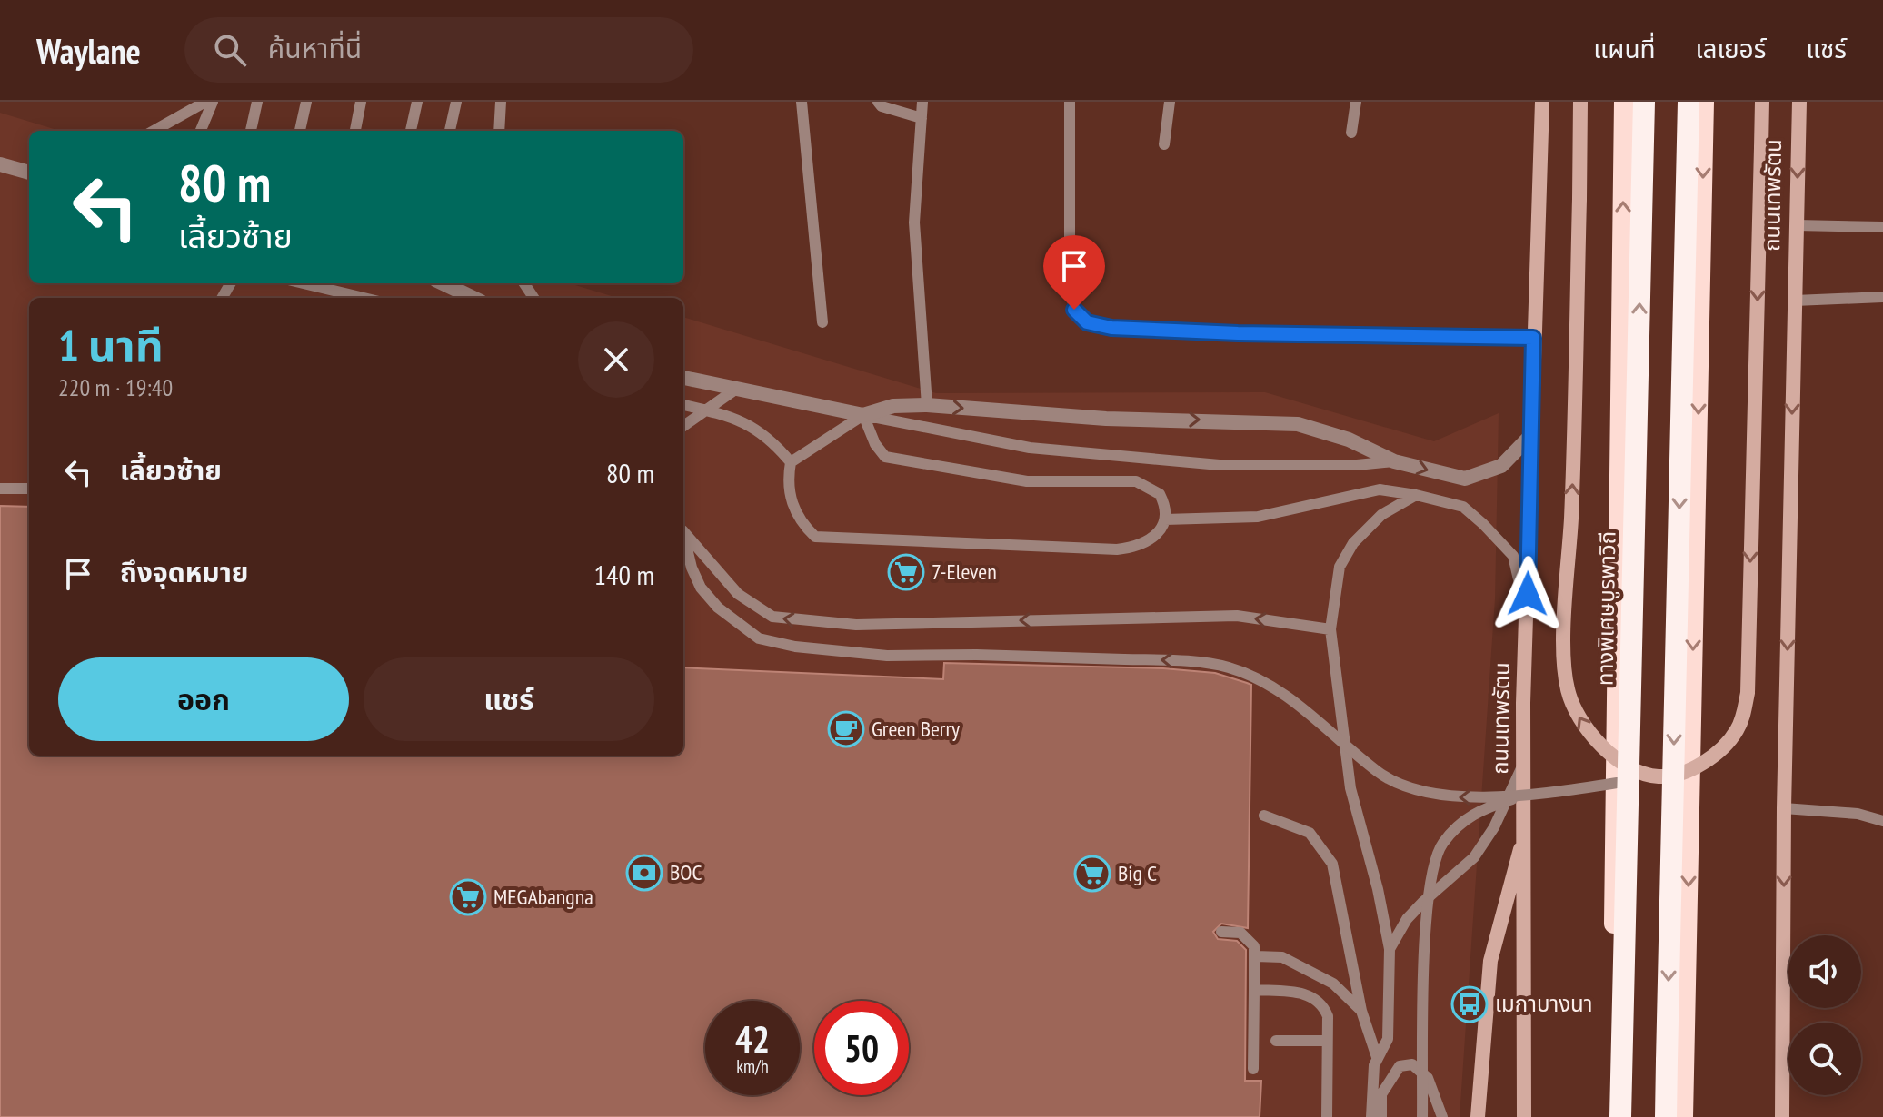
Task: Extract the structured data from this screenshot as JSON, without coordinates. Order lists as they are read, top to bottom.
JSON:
{
  "streets": {
    "highway": ["ทางพิเศษบูรพาวิถี"],
    "main road": ["ถนนเทพรัตน"]
  },
  "places": {
    "supermarket": ["7-Eleven", "Big C", "MEGAbangna"],
    "cafe": ["Green Berry"],
    "bank": ["BOC"],
    "bus stop": ["เมกาบางนา"]
  },
  "page": {
    "header": "Waylane",
    "search": "ค้นหาที่นี่",
    "nav": ["แผนที่", "เลเยอร์", "แชร์"],
    "turn": ["80 m", "เลี้ยวซ้าย"],
    "heading": ["1 นาที", "220 m · 19:40"],
    "list": [
      {
        "name": "เลี้ยวซ้าย",
        "value": "80 m"
      },
      {
        "name": "ถึงจุดหมาย",
        "value": "140 m"
      }
    ],
    "buttons": ["ออก", "แชร์"],
    "speed": "42 km/h",
    "limit": "50"
  }
}
